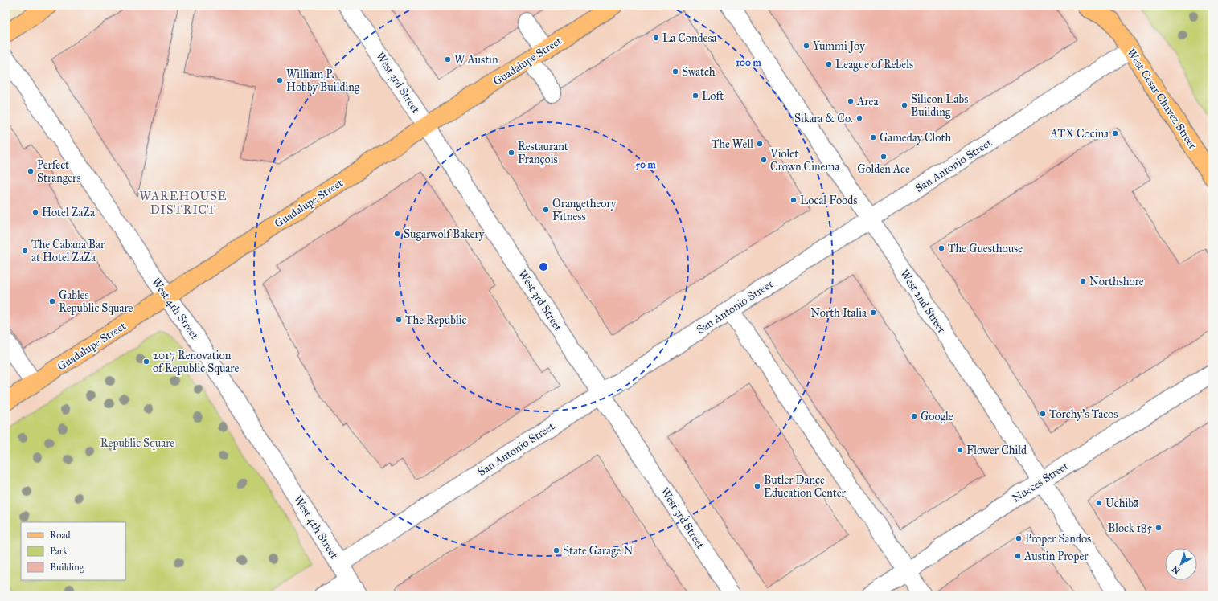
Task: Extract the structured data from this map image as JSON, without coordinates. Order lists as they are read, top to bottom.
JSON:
{
  "streets": {
    "main road": ["Guadalupe Street", "West Cesar Chavez Street"],
    "street": [
      "West 3rd Street",
      "San Antonio Street",
      "West 2nd Street",
      "West 4th Street",
      "Nueces Street"
    ]
  },
  "crossings": [
    ["Guadalupe Street", "West 3rd Street"],
    ["Guadalupe Street", "West 4th Street"],
    ["West 3rd Street", "San Antonio Street"],
    ["West Cesar Chavez Street", "San Antonio Street"],
    ["San Antonio Street", "West 2nd Street"],
    ["San Antonio Street", "West 4th Street"],
    ["West 2nd Street", "Nueces Street"]
  ],
  "districts": ["WAREHOUSE DISTRICT"],
  "parks": ["Republic Square"],
  "places": [
    "La Condesa",
    "Yummi Joy",
    "W Austin",
    "League of Rebels",
    "Swatch",
    "William P. Hobby Building",
    "Loft",
    "Area",
    "Silicon Labs Building",
    "Sikara & Co.",
    "ATX Cocina",
    "Gameday Cloth",
    "The Well",
    "Restaurant François",
    "Golden Ace",
    "Violet Crown Cinema",
    "Perfect Strangers",
    "Local Foods",
    "Orangetheory Fitness",
    "Hotel ZaZa",
    "Sugarwolf Bakery",
    "The Guesthouse",
    "The Cabana Bar at Hotel ZaZa",
    "Northshore",
    "Gables Republic Square",
    "North Italia",
    "The Republic",
    "2017 Renovation of Republic Square",
    "Torchy's Tacos",
    "Google",
    "Flower Child",
    "Butler Dance Education Center",
    "Uchibā",
    "Block 185",
    "Proper Sandos",
    "State Garage N",
    "Austin Proper"
  ],
  "legend": ["Road", "Park", "Building"],
  "north": "bottom left",
  "rings": ["100 m", "50 m"]
}
